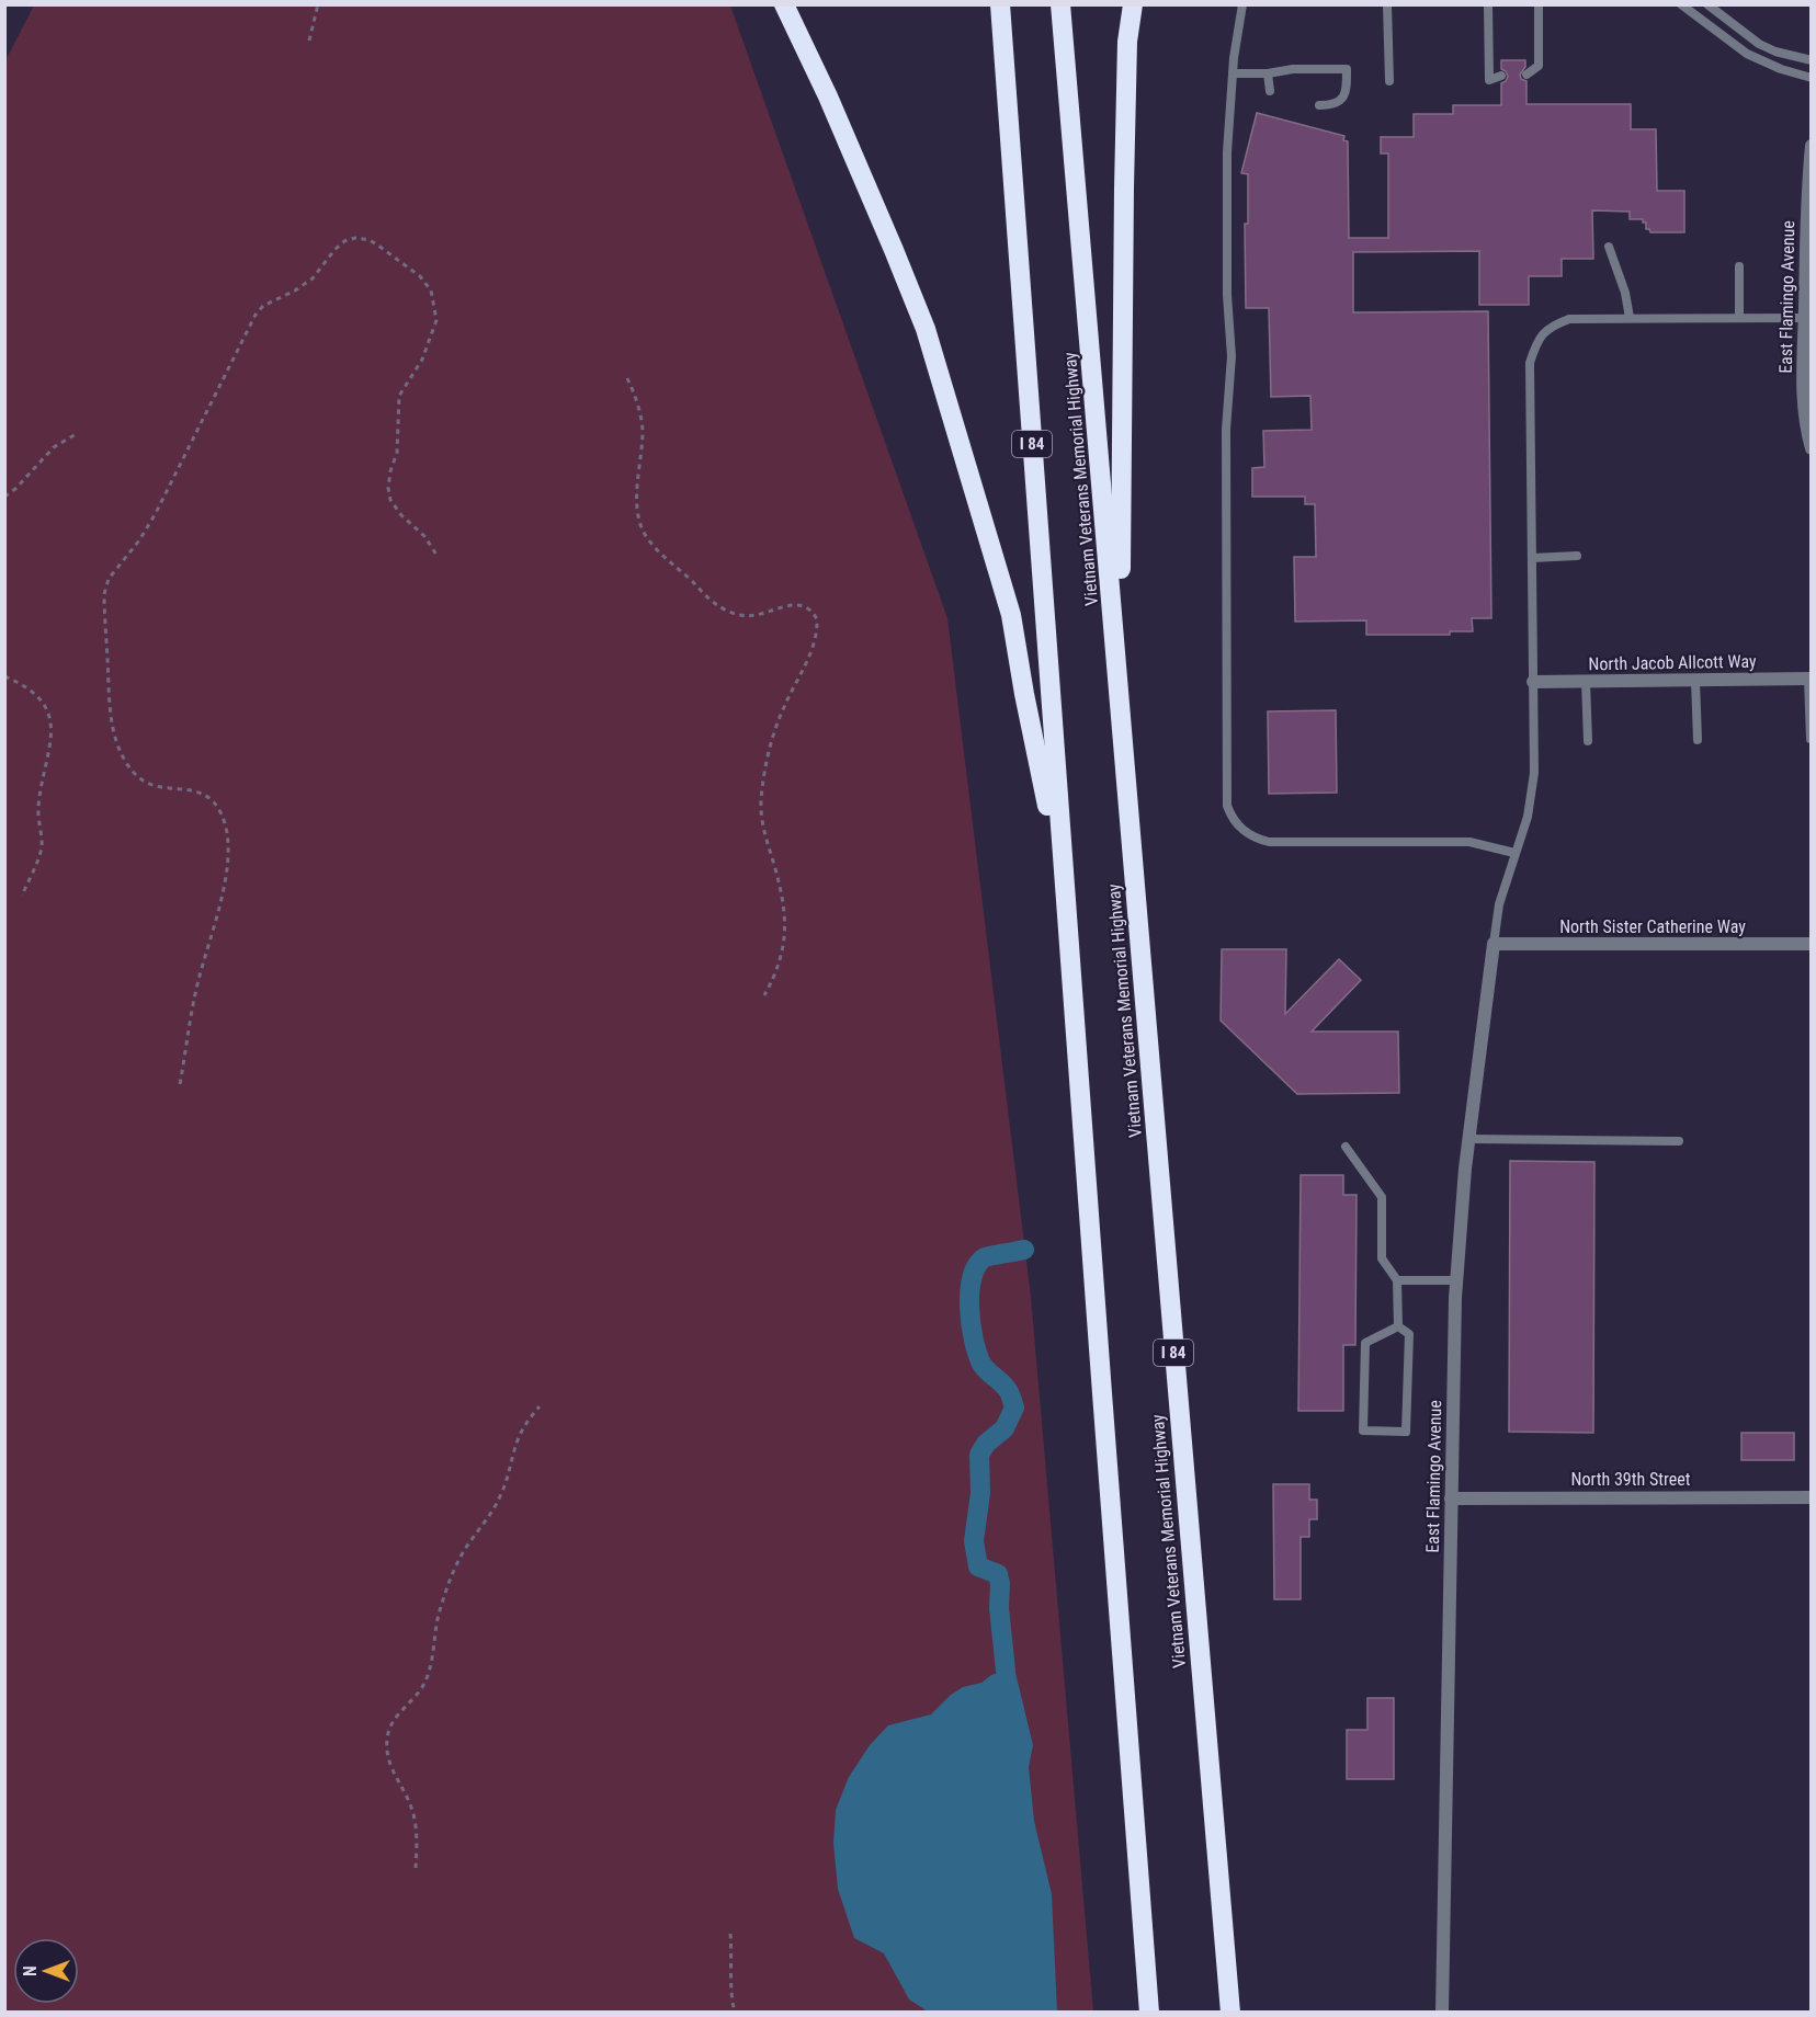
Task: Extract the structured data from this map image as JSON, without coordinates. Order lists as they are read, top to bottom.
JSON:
{
  "streets": {
    "highway": ["I 84", "Vietnam Veterans Memorial Highway"],
    "street": [
      "East Flamingo Avenue",
      "North Jacob Allcott Way",
      "North Sister Catherine Way",
      "North 39th Street"
    ]
  },
  "crossings": [
    ["East Flamingo Avenue", "North Sister Catherine Way"],
    ["East Flamingo Avenue", "North 39th Street"]
  ],
  "north": "left"
}
